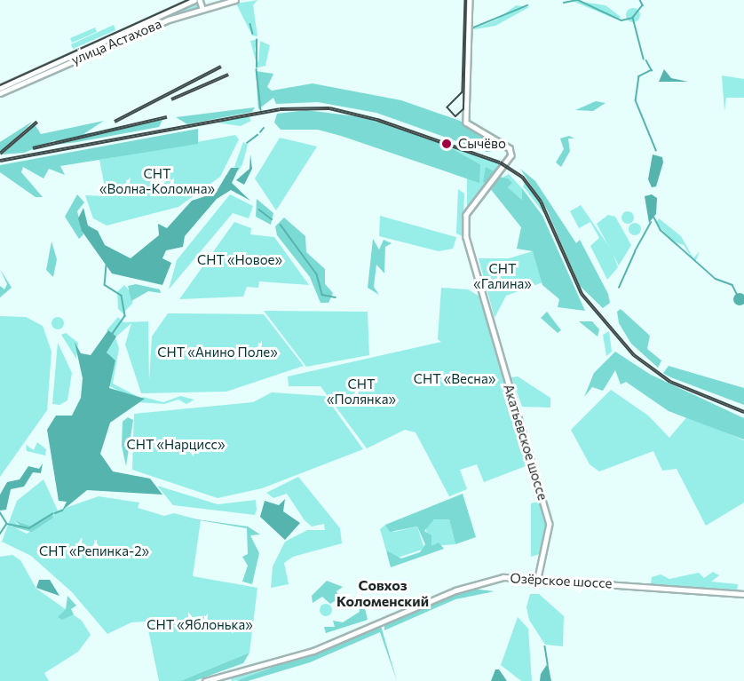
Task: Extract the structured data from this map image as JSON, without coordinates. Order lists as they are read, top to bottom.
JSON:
{
  "streets": {
    "main road": ["улица Астахова", "Акатьевское шоссе", "Озёрское шоссе"]
  },
  "crossings": [
    ["Акатьевское шоссе", "Озёрское шоссе"]
  ],
  "districts": ["Совхоз Коломенский"],
  "parks": [
    "СНТ «Волна-Коломна»",
    "СНТ «Новое»",
    "СНТ «Галина»",
    "СНТ «Анино Поле»",
    "СНТ «Весна»",
    "СНТ «Полянка»",
    "СНТ «Нарцисс»",
    "СНТ «Репинка-2»",
    "СНТ «Яблонька»"
  ],
  "places": ["Сычёво"]
}
